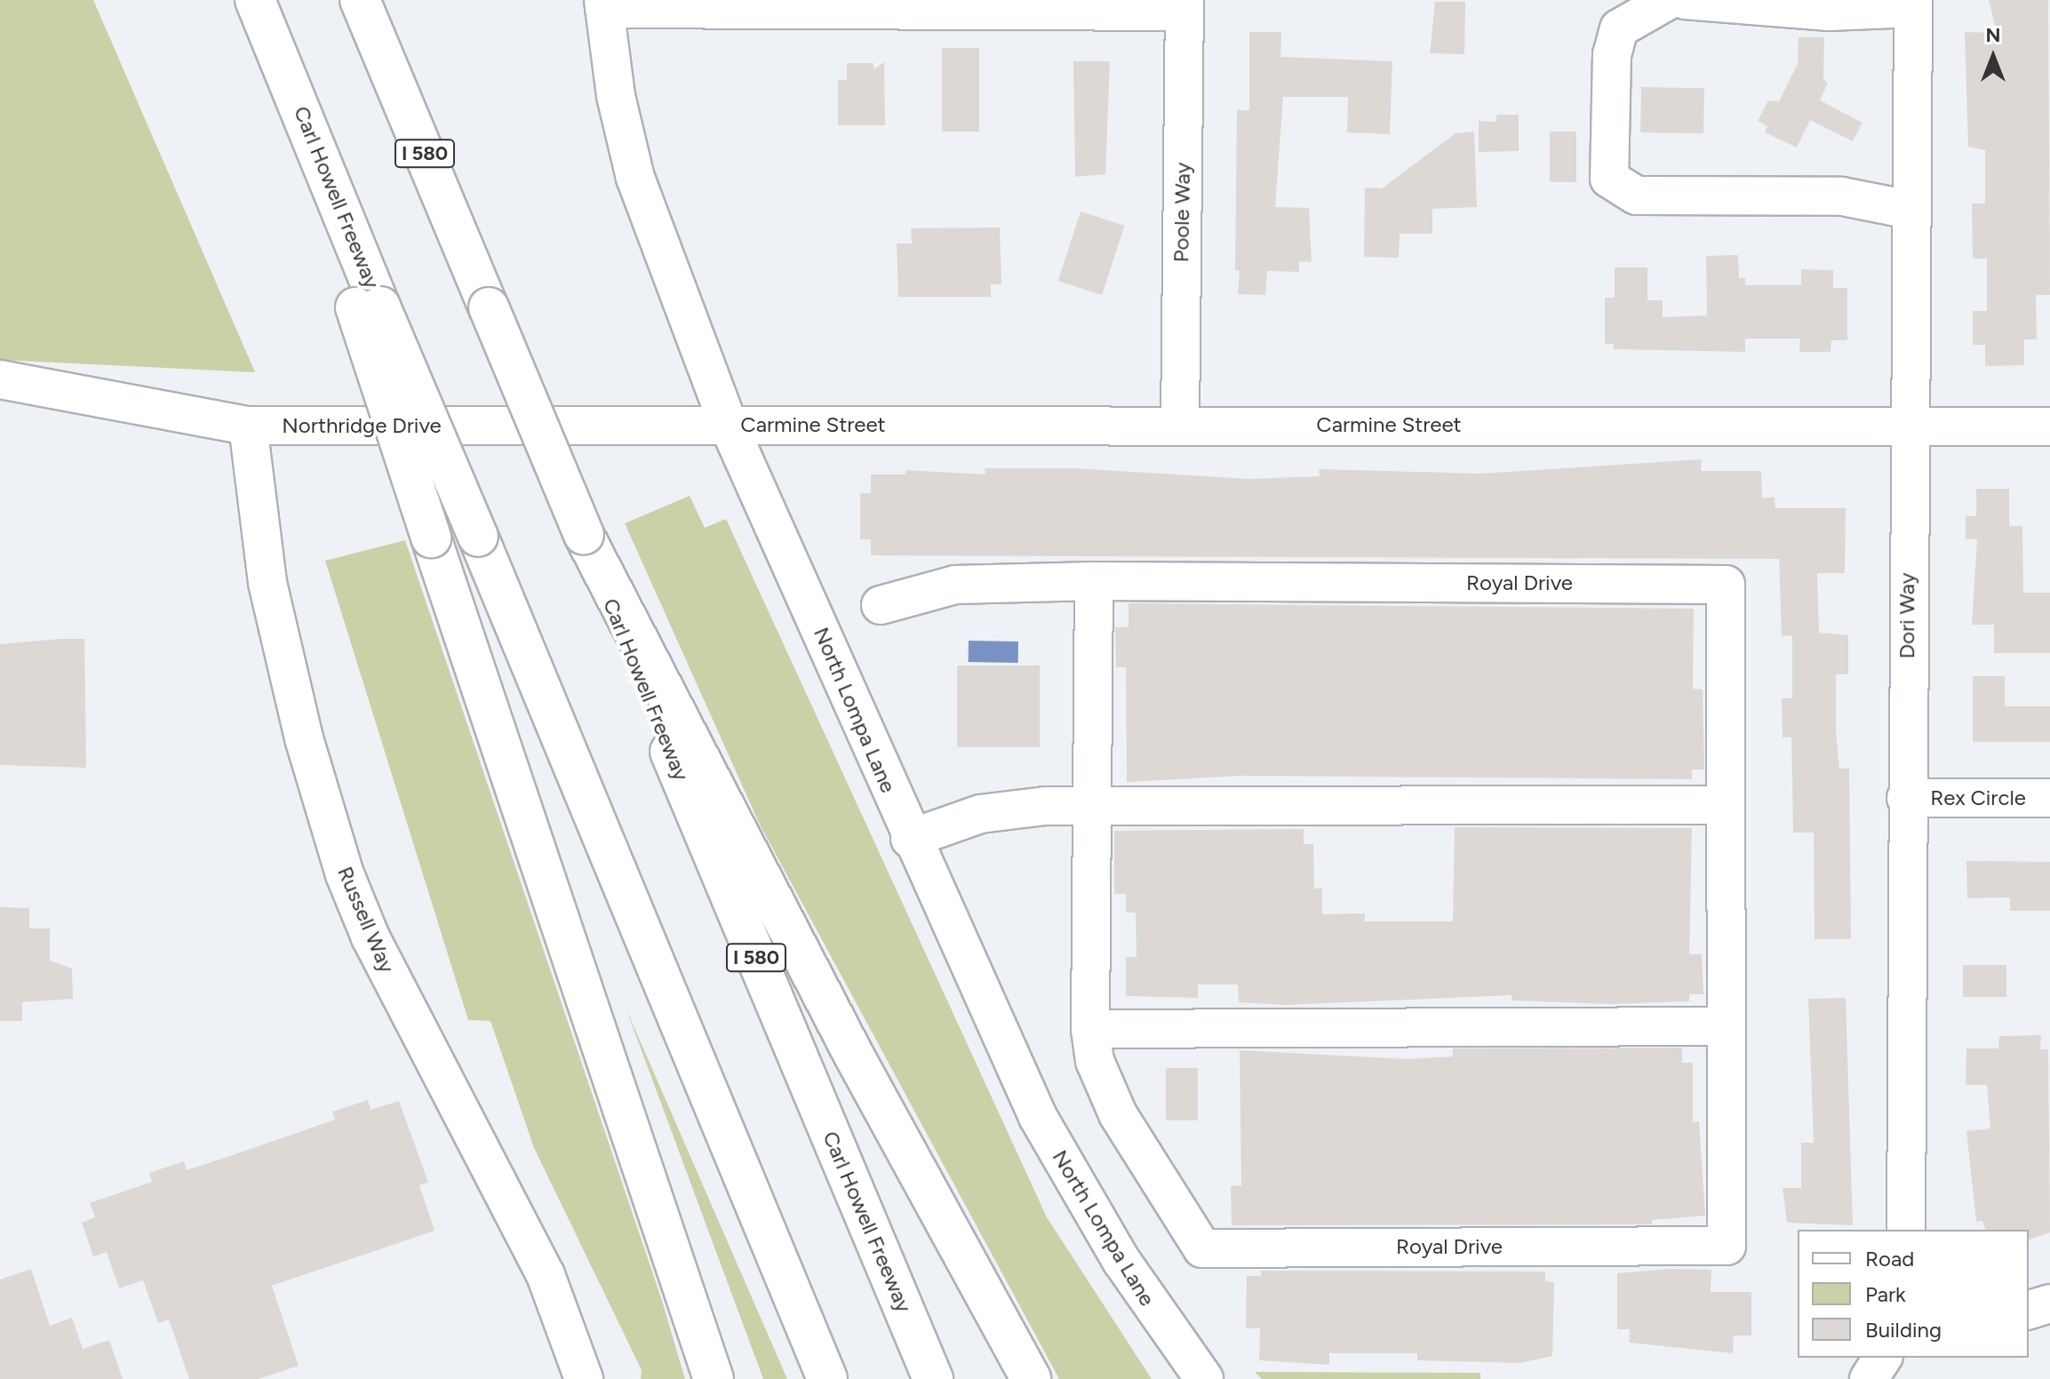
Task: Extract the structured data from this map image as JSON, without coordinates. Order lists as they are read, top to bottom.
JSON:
{
  "streets": {
    "highway": ["I 580", "Carl Howell Freeway"],
    "street": [
      "Poole Way",
      "Carmine Street",
      "Northridge Drive",
      "Royal Drive",
      "Dori Way",
      "North Lompa Lane",
      "Rex Circle",
      "Russell Way"
    ]
  },
  "crossings": [
    ["Poole Way", "Carmine Street"],
    ["Carmine Street", "Northridge Drive"],
    ["Carmine Street", "Dori Way"],
    ["Carmine Street", "North Lompa Lane"],
    ["Northridge Drive", "North Lompa Lane"],
    ["Northridge Drive", "Russell Way"],
    ["Dori Way", "Rex Circle"]
  ],
  "legend": ["Road", "Park", "Building"],
  "north": "top"
}
